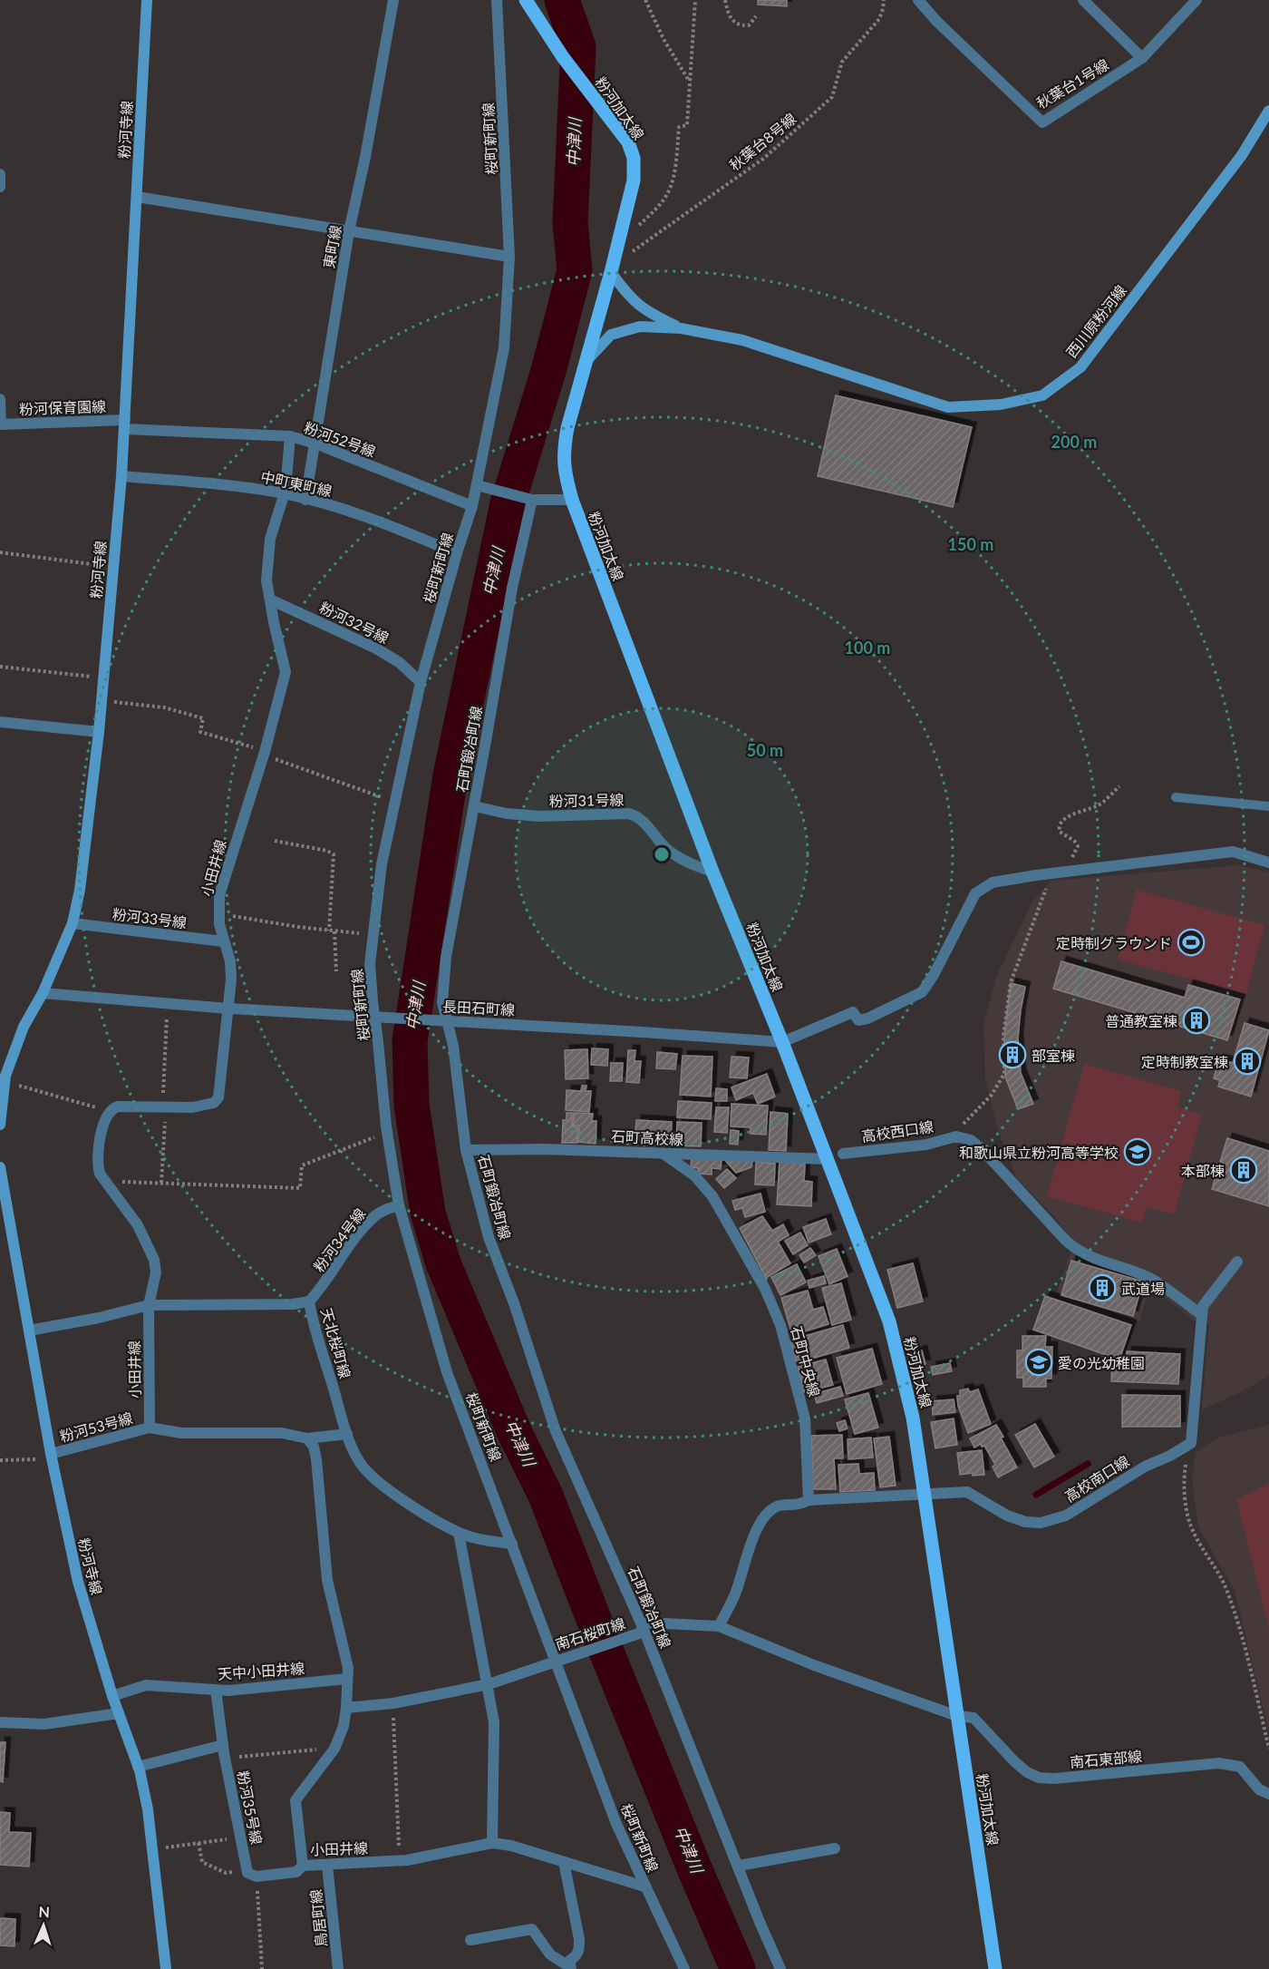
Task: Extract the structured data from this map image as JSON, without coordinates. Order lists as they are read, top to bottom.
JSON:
{
  "streets": {
    "main road": ["粉河加太線", "粉河寺線", "西川原粉河線"],
    "street": [
      "秋葉台1号線",
      "桜町新町線",
      "東町線",
      "粉河保育園線",
      "粉河52号線",
      "中町東町線",
      "粉河32号線",
      "石町鍛冶町線",
      "粉河31号線",
      "小田井線",
      "粉河33号線",
      "長田石町線",
      "高校西口線",
      "石町高校線",
      "粉河34号線",
      "天北桜町線",
      "石町中央線",
      "粉河53号線",
      "高校南口線",
      "南石桜町線",
      "天中小田井線",
      "南石東部線",
      "粉河35号線",
      "鳥居町線"
    ],
    "path": ["秋葉台8号線"]
  },
  "crossings": [
    ["粉河加太線", "秋葉台8号線"],
    ["粉河加太線", "西川原粉河線"],
    ["粉河加太線", "粉河31号線"],
    ["粉河加太線", "長田石町線"],
    ["粉河加太線", "石町高校線"],
    ["粉河加太線", "高校南口線"],
    ["粉河加太線", "南石桜町線"],
    ["粉河加太線", "南石東部線"],
    ["粉河寺線", "粉河保育園線"],
    ["粉河寺線", "粉河52号線"],
    ["粉河寺線", "中町東町線"],
    ["粉河寺線", "粉河33号線"],
    ["粉河寺線", "長田石町線"],
    ["粉河寺線", "天北桜町線"],
    ["粉河寺線", "粉河53号線"],
    ["粉河寺線", "天中小田井線"],
    ["桜町新町線", "粉河52号線"],
    ["桜町新町線", "中町東町線"],
    ["桜町新町線", "粉河32号線"],
    ["桜町新町線", "小田井線"],
    ["桜町新町線", "長田石町線"],
    ["桜町新町線", "粉河34号線"],
    ["桜町新町線", "天北桜町線"],
    ["桜町新町線", "南石桜町線"],
    ["秋葉台8号線", "西川原粉河線"],
    ["東町線", "粉河52号線"],
    ["東町線", "中町東町線"],
    ["粉河保育園線", "粉河52号線"],
    ["粉河52号線", "小田井線"],
    ["中町東町線", "小田井線"],
    ["粉河32号線", "小田井線"],
    ["石町鍛冶町線", "粉河31号線"],
    ["石町鍛冶町線", "長田石町線"],
    ["石町鍛冶町線", "石町高校線"],
    ["石町鍛冶町線", "南石桜町線"],
    ["小田井線", "粉河33号線"],
    ["小田井線", "長田石町線"],
    ["小田井線", "天北桜町線"],
    ["小田井線", "粉河53号線"],
    ["小田井線", "南石桜町線"],
    ["小田井線", "天中小田井線"],
    ["小田井線", "鳥居町線"],
    ["石町高校線", "石町中央線"],
    ["粉河34号線", "天北桜町線"],
    ["南石桜町線", "南石東部線"],
    ["天中小田井線", "粉河35号線"]
  ],
  "water": ["中津川"],
  "places": {
    "sports": ["定時制グラウンド"],
    "building": [
      "普通教室棟",
      "部室棟",
      "定時制教室棟",
      "本部棟",
      "武道場"
    ],
    "school or university": ["和歌山県立粉河高等学校", "愛の光幼稚園"]
  },
  "north": "top",
  "rings": [
    "200 m",
    "150 m",
    "100 m",
    "50 m"
  ]
}
